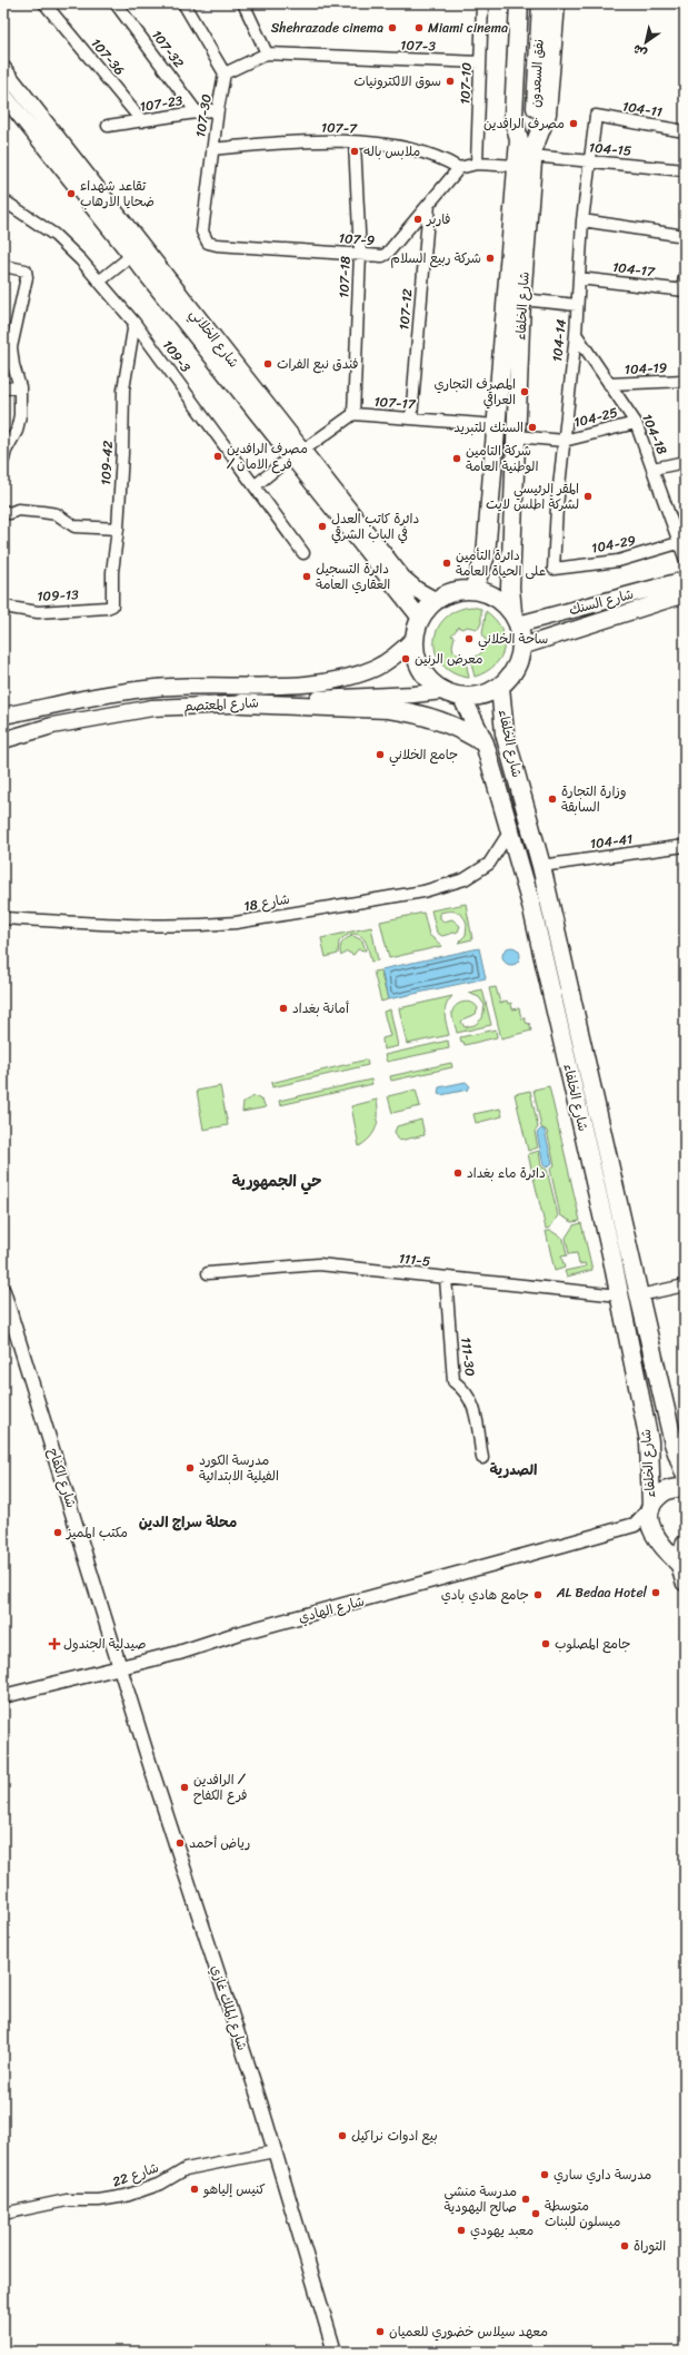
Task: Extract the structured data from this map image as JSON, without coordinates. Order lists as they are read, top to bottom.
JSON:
{
  "streets": {
    "main road": [
      "نفق السعدون",
      "شارع الخلفاء",
      "شارع الخلاني",
      "شارع السنك",
      "شارع المعتصم"
    ],
    "street": [
      "107-3",
      "107-32",
      "107-36",
      "107-10",
      "107-23",
      "104-11",
      "107-30",
      "107-7",
      "104-15",
      "107-9",
      "104-17",
      "107-18",
      "107-12",
      "104-14",
      "109-3",
      "104-19",
      "107-17",
      "104-25",
      "104-18",
      "109-42",
      "104-29",
      "109-13",
      "104-41",
      "شارع 18",
      "111-5",
      "111-30",
      "شارع الكفاح",
      "شارع الهادي",
      "شارع الملك غازي",
      "شارع 22"
    ]
  },
  "crossings": [
    ["107-3", "107-10"],
    ["107-3", "107-30"],
    ["107-32", "107-23"],
    ["107-36", "107-23"],
    ["نفق السعدون", "104-15"],
    ["نفق السعدون", "شارع الخلفاء"],
    ["107-23", "107-30"],
    ["104-11", "104-14"],
    ["107-30", "107-7"],
    ["107-30", "107-9"],
    ["107-7", "107-9"],
    ["107-7", "107-18"],
    ["104-15", "شارع الخلفاء"],
    ["104-15", "104-14"],
    ["107-9", "107-18"],
    ["107-9", "107-12"],
    ["104-17", "104-14"],
    ["107-18", "107-17"],
    ["شارع الخلفاء", "شارع الخلاني"],
    ["شارع الخلفاء", "107-17"],
    ["شارع الخلفاء", "104-25"],
    ["شارع الخلفاء", "شارع السنك"],
    ["شارع الخلفاء", "شارع المعتصم"],
    ["شارع الخلفاء", "104-41"],
    ["شارع الخلفاء", "شارع 18"],
    ["شارع الخلفاء", "111-5"],
    ["شارع الخلفاء", "شارع الهادي"],
    ["107-12", "107-17"],
    ["شارع الخلاني", "107-17"],
    ["شارع الخلاني", "شارع السنك"],
    ["شارع الخلاني", "شارع المعتصم"],
    ["104-14", "104-25"],
    ["104-14", "104-18"],
    ["104-14", "104-29"],
    ["109-3", "107-17"],
    ["109-3", "109-42"],
    ["104-19", "104-18"],
    ["104-25", "104-18"],
    ["104-18", "104-29"],
    ["109-42", "109-13"],
    ["شارع السنك", "شارع المعتصم"],
    ["111-5", "111-30"],
    ["شارع الكفاح", "شارع الهادي"],
    ["شارع الكفاح", "شارع الملك غازي"],
    ["شارع الهادي", "شارع الملك غازي"],
    ["شارع الملك غازي", "شارع 22"]
  ],
  "districts": ["حي الجمهورية", "الصدرية", "محلة سراج الدين"],
  "places": {
    "other": [
      "Shehrazade cinema",
      "Miami cinema",
      "سوق الالكترونيات",
      "مصرف الرافدين",
      "ملابس باله",
      "تقاعد شهداء ضحايا الارهاب",
      "فاربر",
      "شركة ربيع السلام",
      "فندق نبع الفرات",
      "المصرف التجاري العراقي",
      "السنك للتبريد",
      "مصرف الرافدين / فرع الامان",
      "شركة التامين الوطنية العامة",
      "المقر الرئيسي لشركة اطلس لايت",
      "دائرة كاتب العدل في الباب الشرقي",
      "دائرة التأمين على الحياة العامة",
      "دائرة التسجيل العقاري العامة",
      "ساحة الخلاني",
      "معرض الرنين",
      "جامع الخلاني",
      "وزارة التجارة السابقة",
      "أمانة بغداد",
      "دائرة ماء بغداد",
      "مدرسة الكورد الفيلية الابتدائية",
      "مكتب المميز",
      "AL Bedaa Hotel",
      "جامع هادي بادي",
      "جامع المصلوب",
      "الرافدين / فرع الكفاح",
      "رياض أحمد",
      "بيع ادوات نراكيل",
      "مدرسة داري ساري",
      "كنيس إلياهو",
      "مدرسة منشي صالح اليهودية",
      "متوسطة ميسلون للبنات",
      "معبد يهودي",
      "التوراة",
      "معهد سيلاس خضوري للعميان"
    ],
    "health": ["صيدلية الجندول"]
  },
  "north": "bottom left"
}
